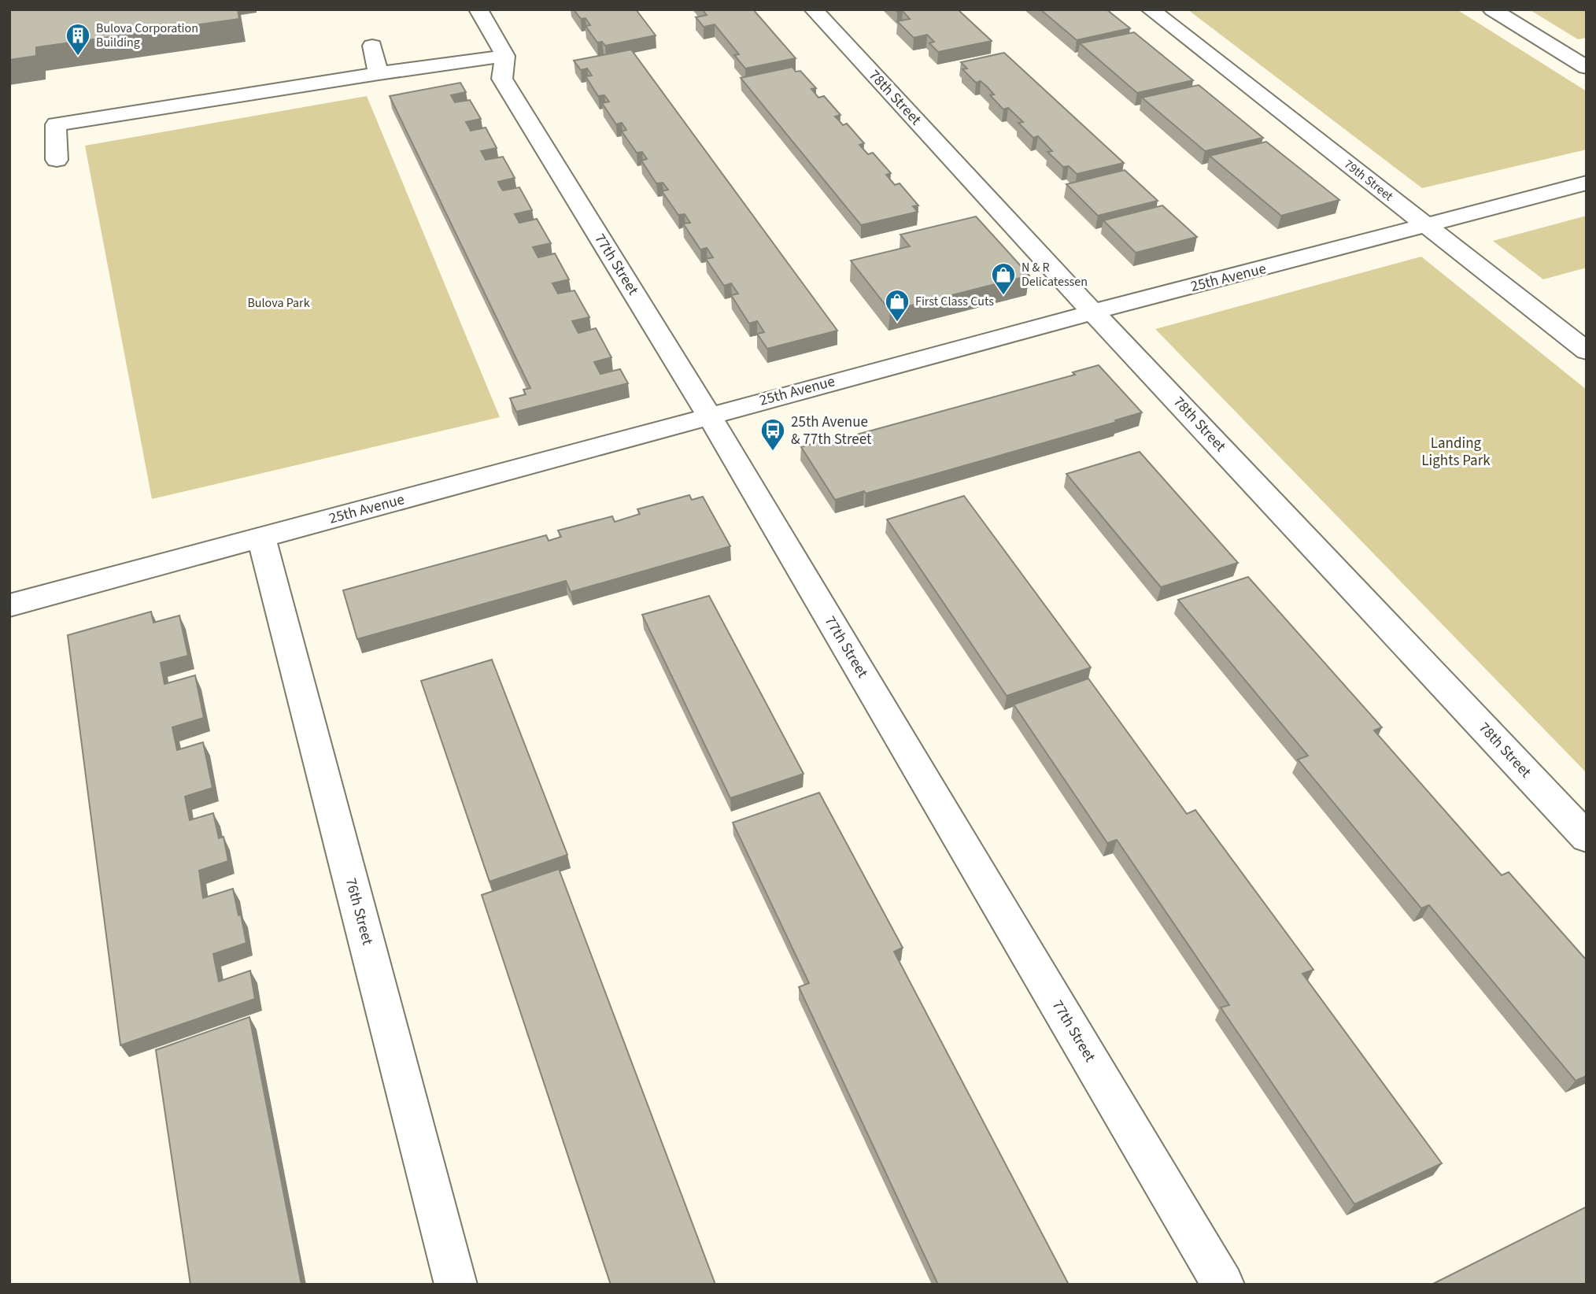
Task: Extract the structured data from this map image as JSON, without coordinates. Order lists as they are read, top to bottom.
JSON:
{
  "streets": {
    "street": [
      "78th Street",
      "79th Street",
      "77th Street",
      "25th Avenue",
      "76th Street"
    ]
  },
  "crossings": [
    ["78th Street", "25th Avenue"],
    ["79th Street", "25th Avenue"],
    ["77th Street", "25th Avenue"],
    ["25th Avenue", "76th Street"]
  ],
  "parks": ["Bulova Park", "Landing Lights Park"],
  "places": {
    "building": ["Bulova Corporation Building"],
    "shop": ["N & R Delicatessen", "First Class Cuts"],
    "bus stop": ["25th Avenue & 77th Street"]
  }
}
